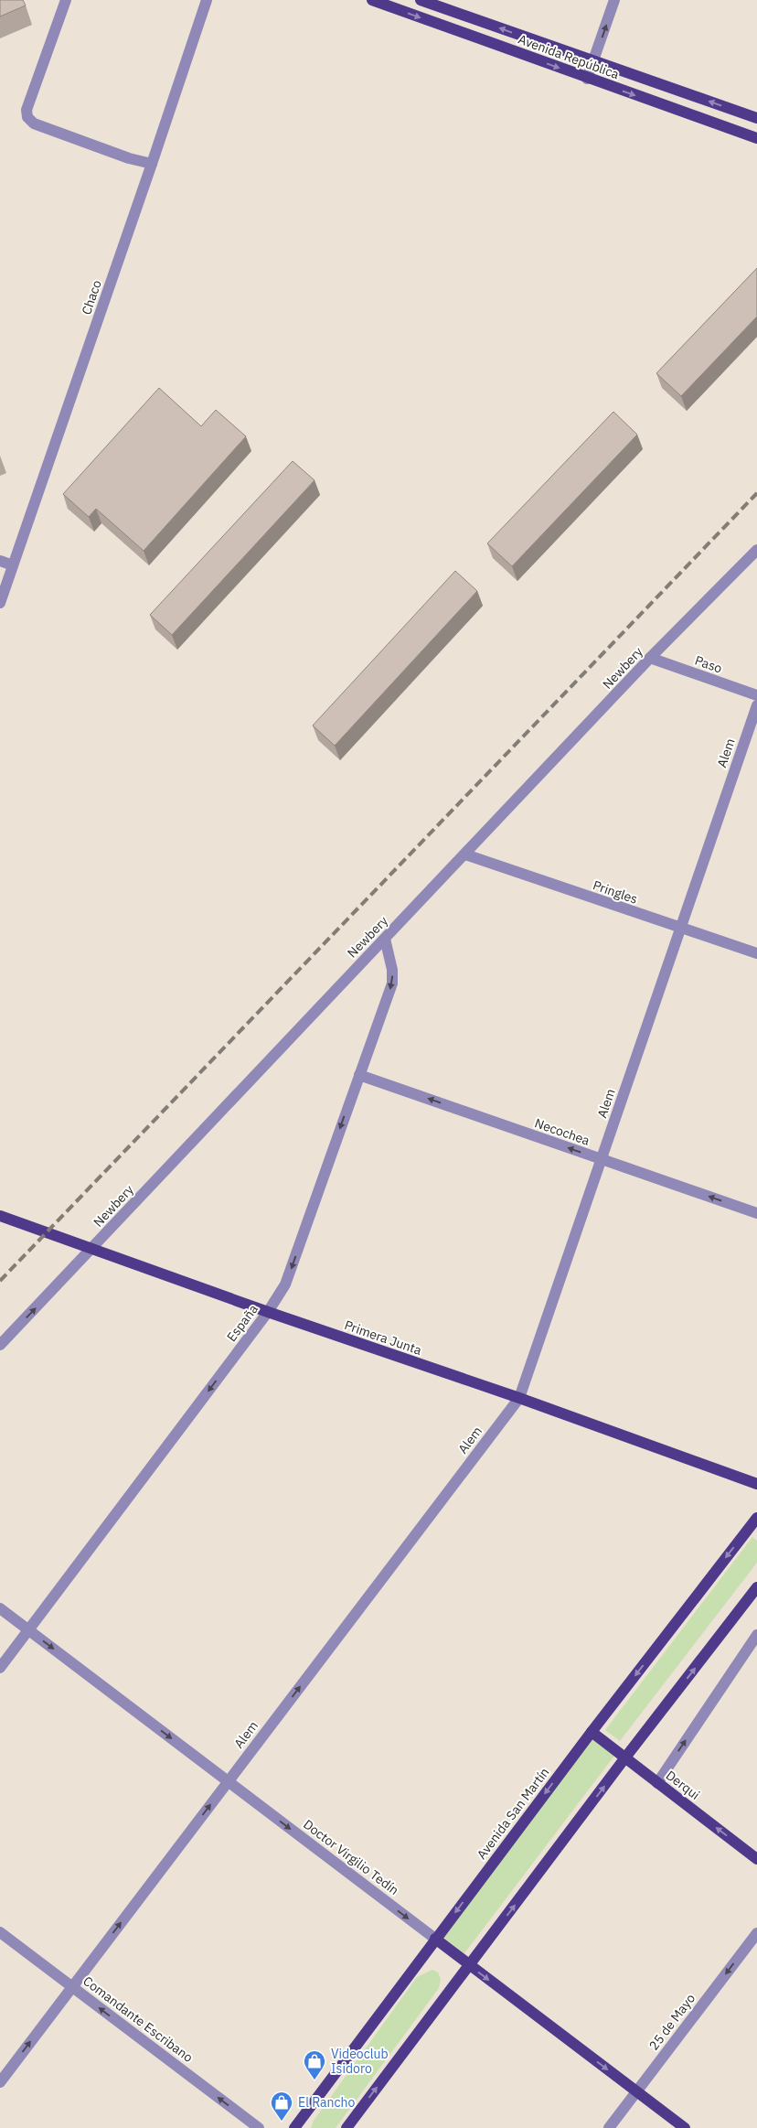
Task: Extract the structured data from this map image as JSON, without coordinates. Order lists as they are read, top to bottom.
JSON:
{
  "streets": {
    "main road": [
      "Avenida República",
      "Primera Junta",
      "Derqui",
      "Avenida San Martín",
      "Doctor Virgilio Tedín"
    ],
    "street": [
      "Chaco",
      "Paso",
      "Newbery",
      "Alem",
      "Pringles",
      "Necochea",
      "España",
      "Comandante Escribano",
      "25 de Mayo"
    ]
  },
  "crossings": [
    ["Paso", "Newbery"],
    ["Newbery", "Pringles"],
    ["Newbery", "España"],
    ["Newbery", "Primera Junta"],
    ["Alem", "Pringles"],
    ["Alem", "Necochea"],
    ["Alem", "Primera Junta"],
    ["Alem", "Doctor Virgilio Tedín"],
    ["Alem", "Comandante Escribano"],
    ["Necochea", "España"],
    ["España", "Primera Junta"],
    ["España", "Doctor Virgilio Tedín"],
    ["Derqui", "Avenida San Martín"],
    ["Avenida San Martín", "Doctor Virgilio Tedín"],
    ["Doctor Virgilio Tedín", "25 de Mayo"]
  ],
  "one_way": [
    "Alem",
    "Necochea",
    "España",
    "Derqui",
    "Doctor Virgilio Tedín",
    "Comandante Escribano",
    "25 de Mayo"
  ],
  "places": {
    "shop": ["Videoclub Isidoro", "El Rancho"]
  }
}
